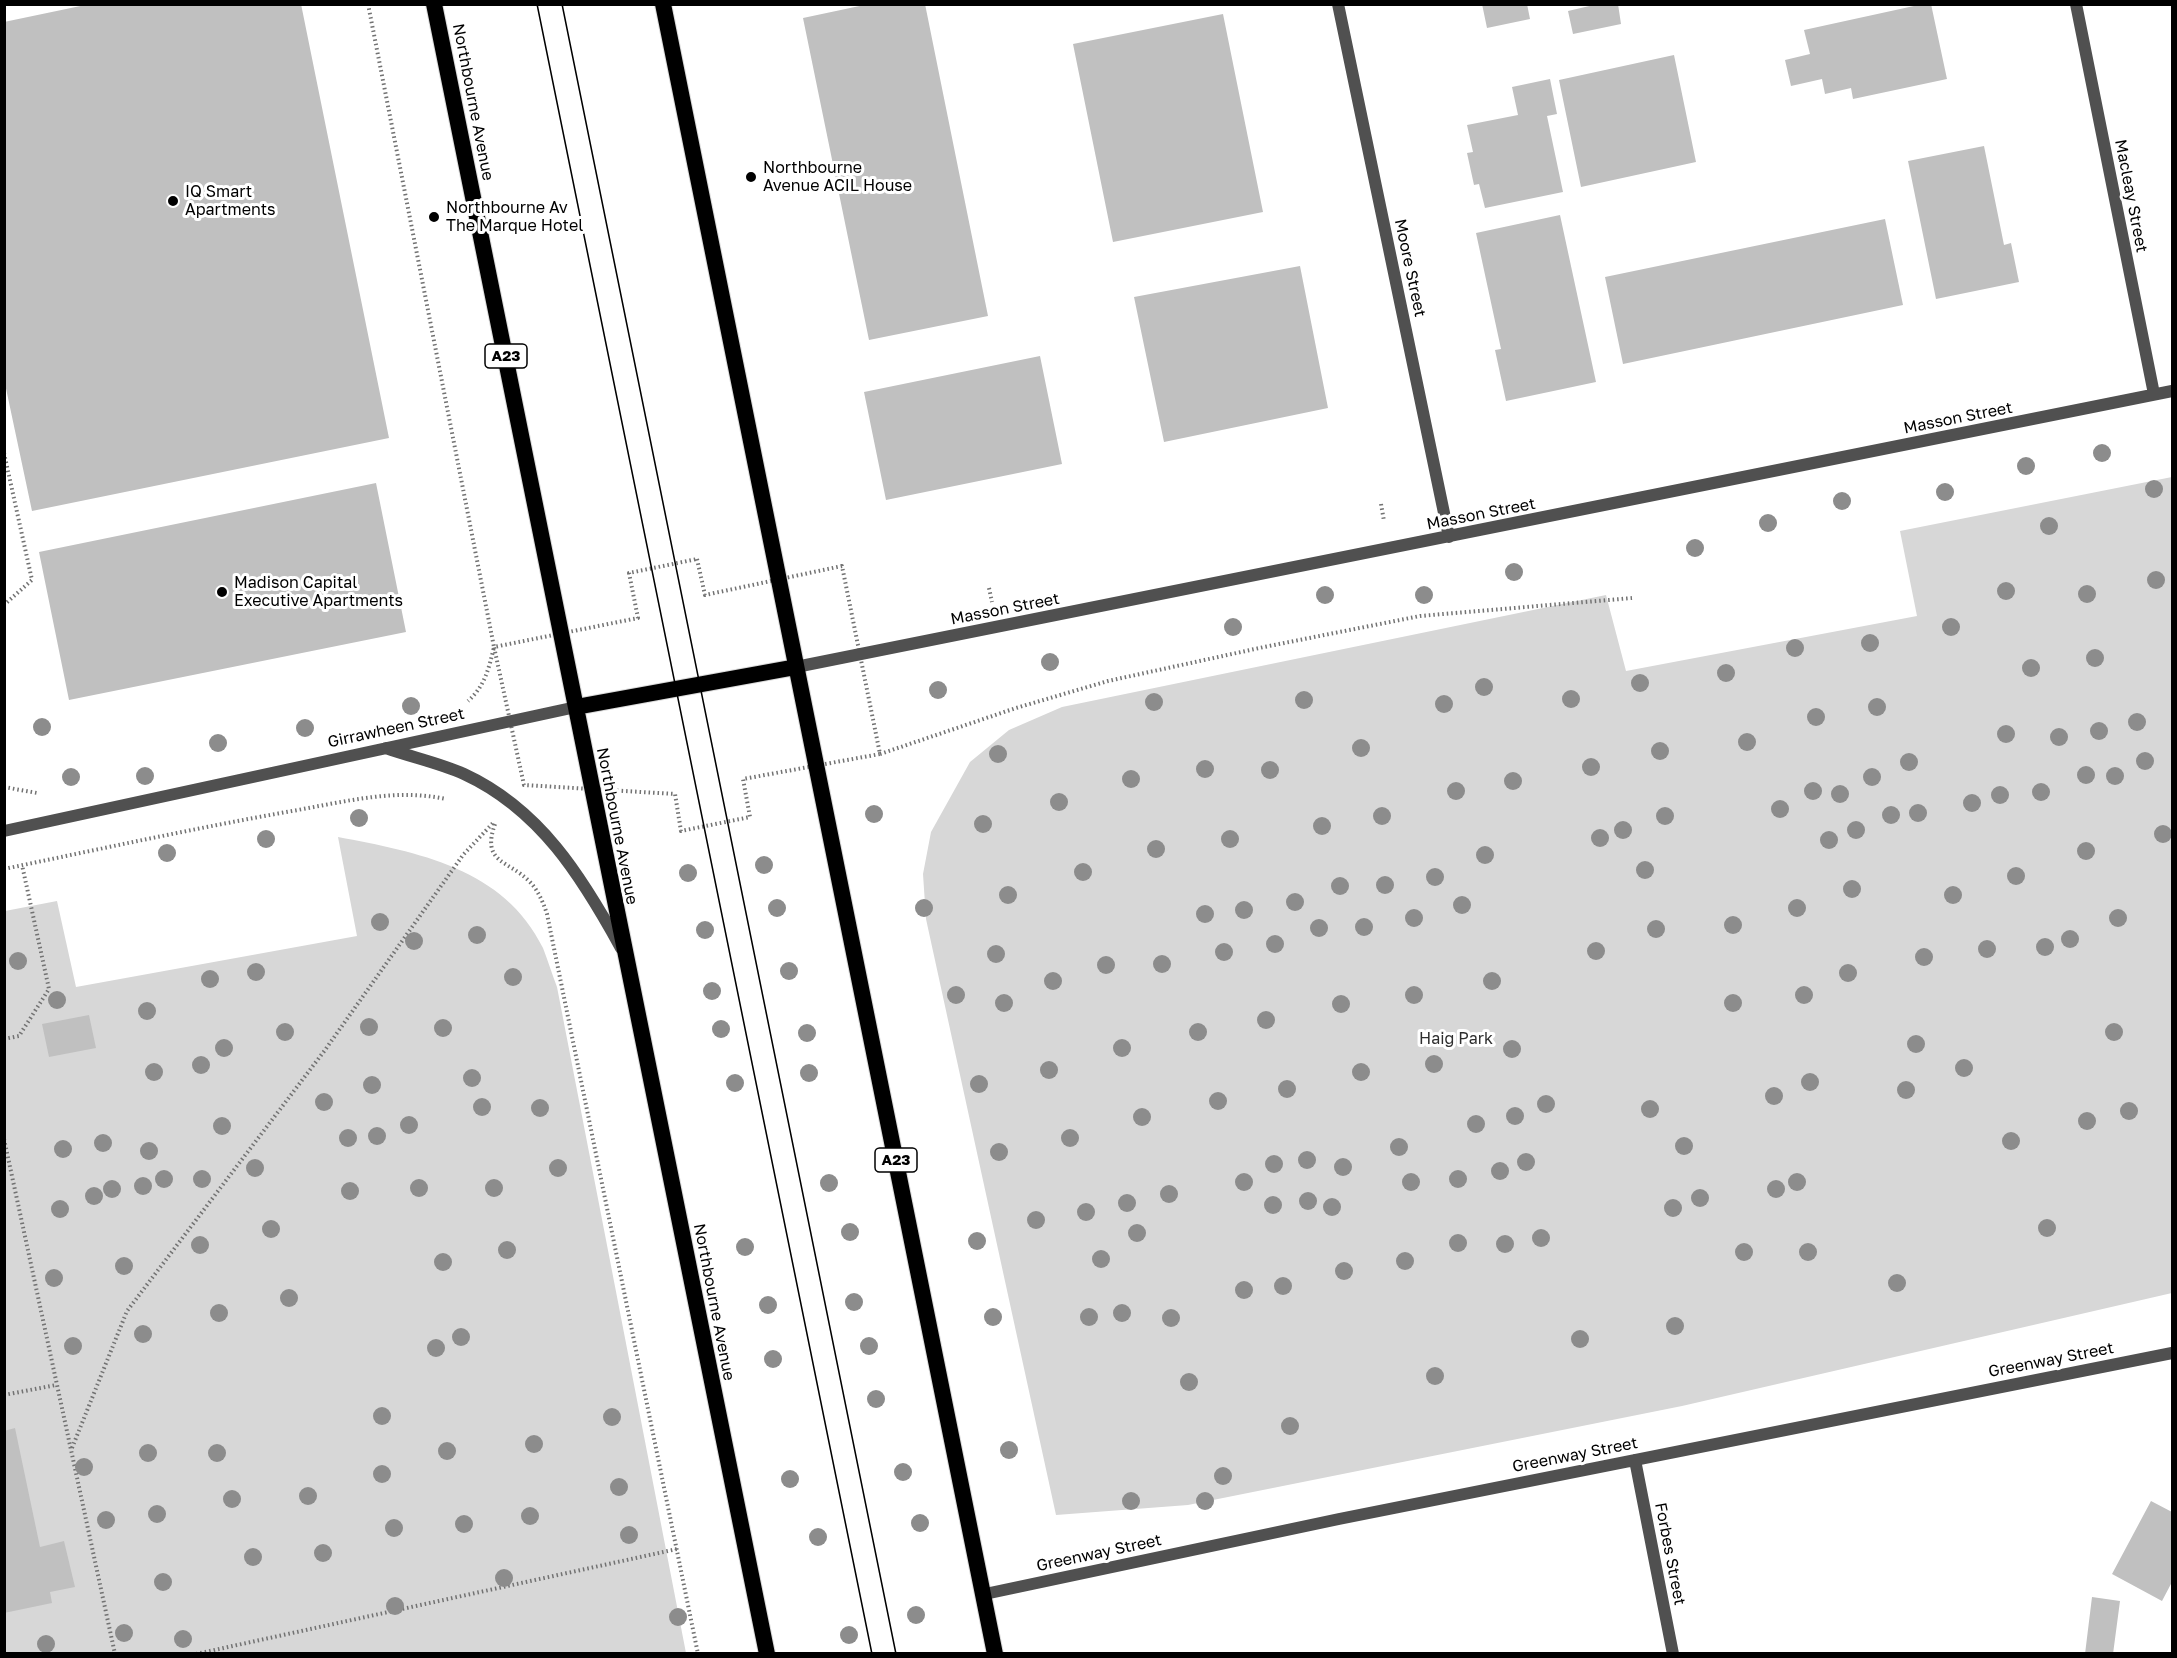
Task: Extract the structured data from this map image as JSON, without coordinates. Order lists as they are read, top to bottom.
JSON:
{
  "streets": {
    "highway": ["Northbourne Avenue", "A23", "Girrawheen Street"],
    "street": [
      "Macleay Street",
      "Moore Street",
      "Masson Street",
      "Greenway Street",
      "Forbes Street"
    ]
  },
  "crossings": [
    ["Northbourne Avenue", "Girrawheen Street"],
    ["Macleay Street", "Masson Street"],
    ["Moore Street", "Masson Street"],
    ["A23", "Masson Street"],
    ["A23", "Girrawheen Street"],
    ["A23", "Greenway Street"],
    ["Masson Street", "Girrawheen Street"],
    ["Greenway Street", "Forbes Street"]
  ],
  "parks": ["Haig Park"],
  "places": [
    "Northbourne Avenue ACIL House",
    "IQ Smart Apartments",
    "Northbourne Av The Marque Hotel",
    "Madison Capital Executive Apartments"
  ]
}
